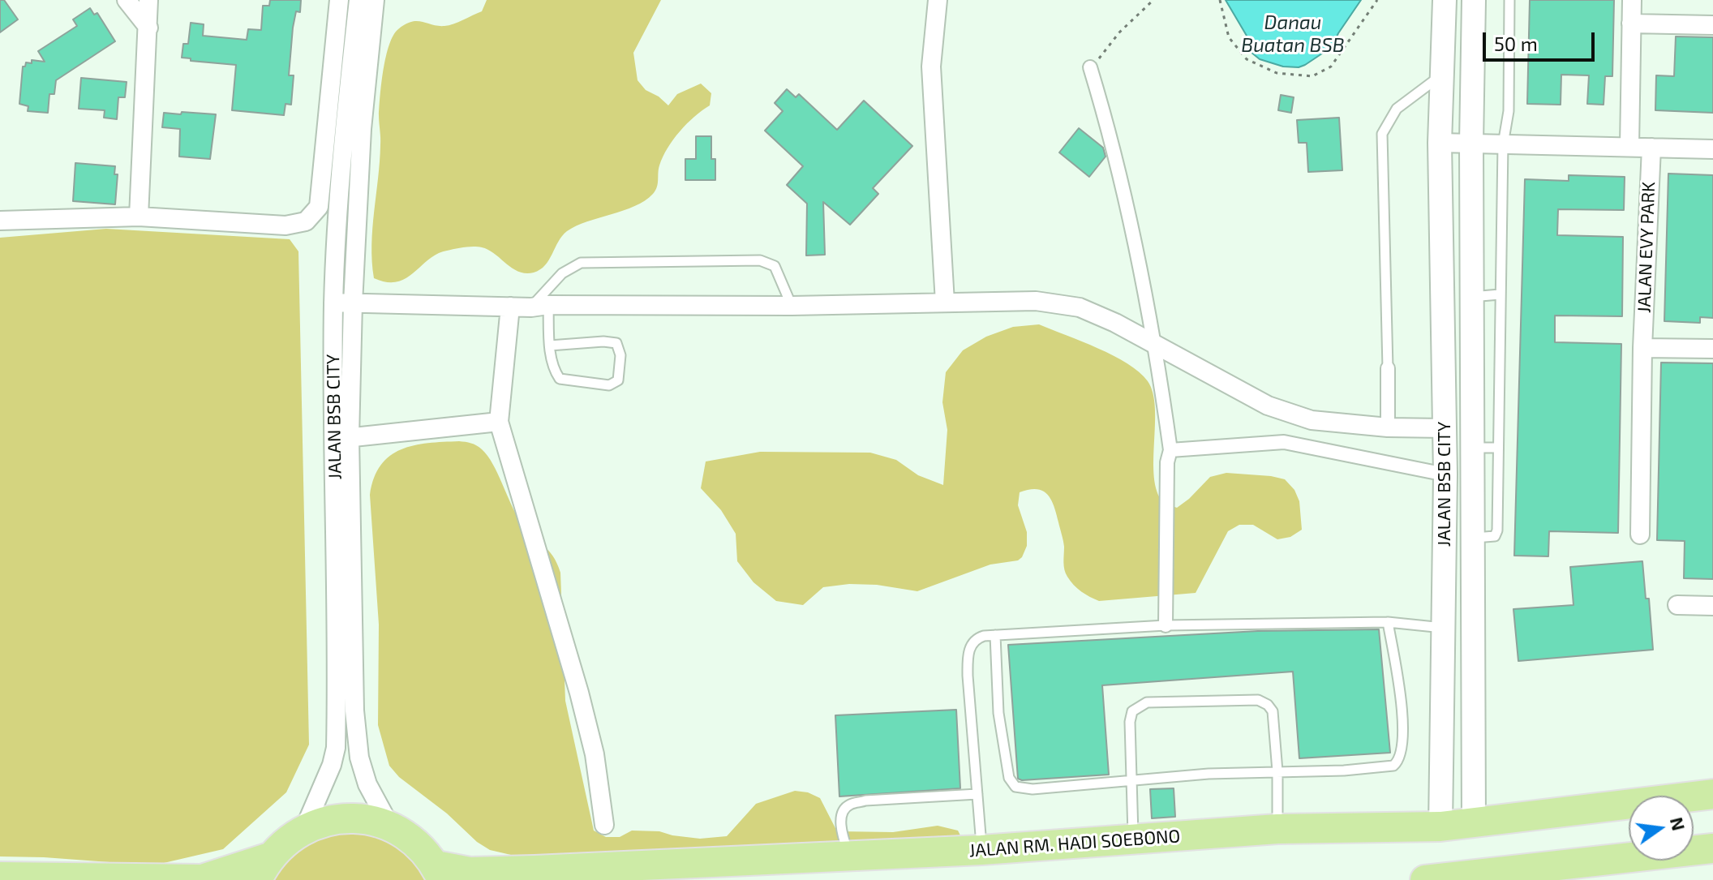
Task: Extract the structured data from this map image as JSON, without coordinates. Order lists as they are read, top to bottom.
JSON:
{
  "streets": {
    "main road": ["JALAN RM. HADI SOEBONO"],
    "street": ["JALAN EVY PARK", "JALAN BSB CITY"]
  },
  "crossings": [
    ["JALAN BSB CITY", "JALAN RM. HADI SOEBONO"]
  ],
  "water": ["Danau Buatan BSB"],
  "scale_bar": "50 m",
  "north": "right"
}
